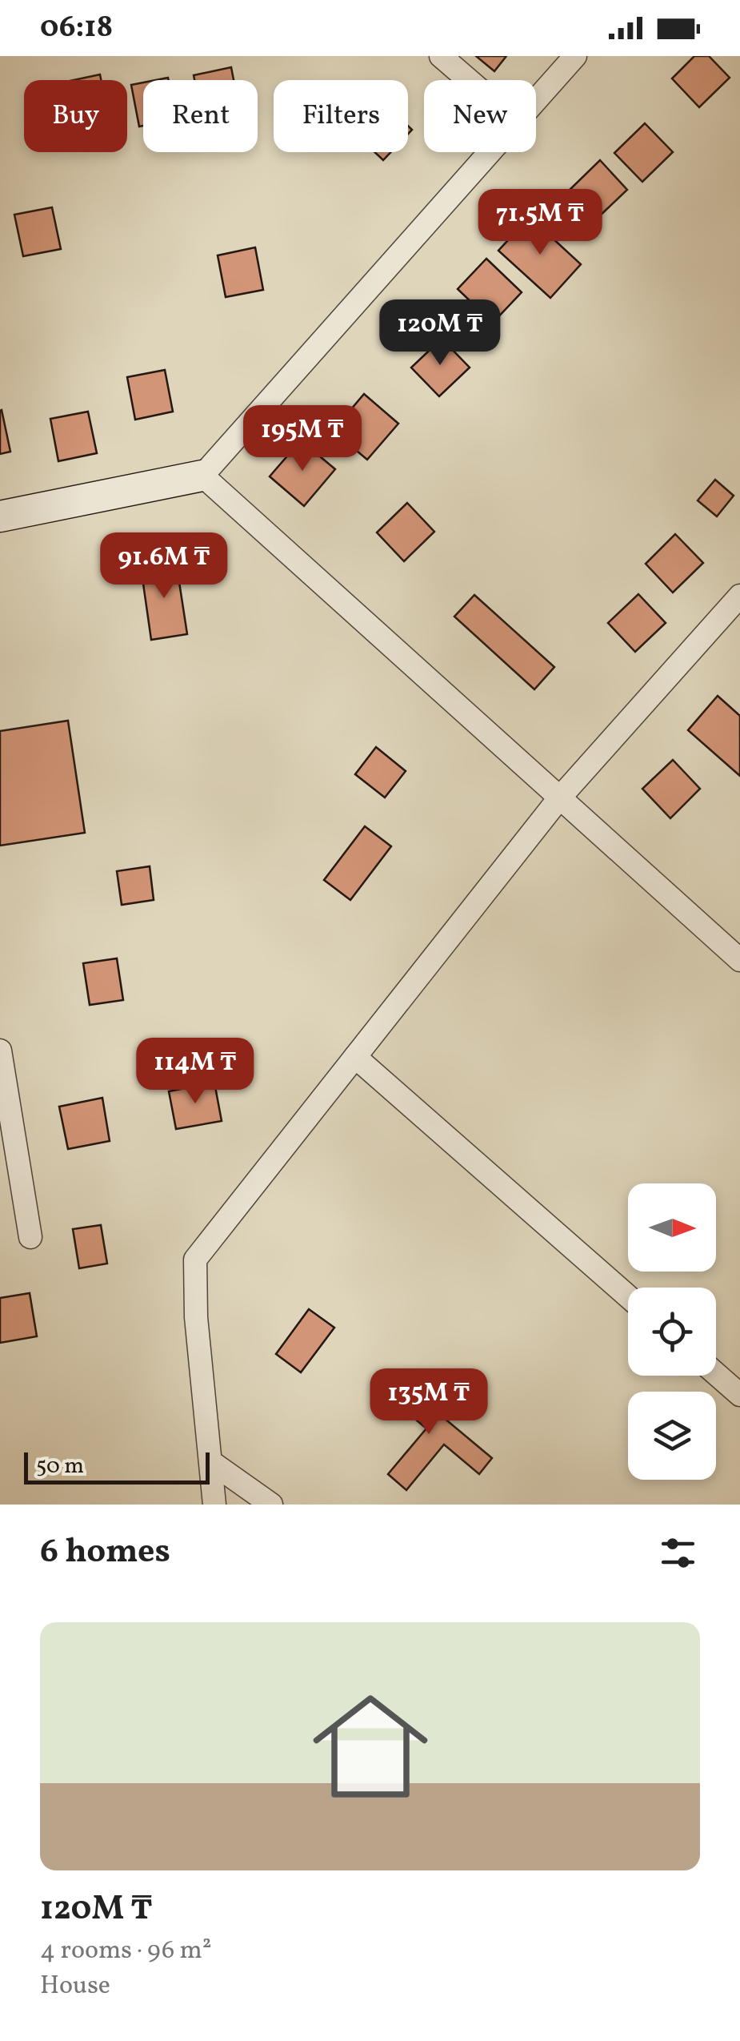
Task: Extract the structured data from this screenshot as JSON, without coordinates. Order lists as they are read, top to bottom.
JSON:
{
  "scale_bar": "50 m",
  "north": "right",
  "page": {
    "status": "06:18",
    "chip": [
      "Buy",
      "Rent",
      "Filters",
      "New"
    ],
    "price": [
      "71.5M ₸",
      "120M ₸",
      "195M ₸",
      "91.6M ₸",
      "114M ₸",
      "135M ₸"
    ],
    "scale": "50 m",
    "heading": "6 homes",
    "list": [
      {
        "name": "120M ₸",
        "note": "4 rooms · 96 m² · House"
      }
    ]
  }
}
